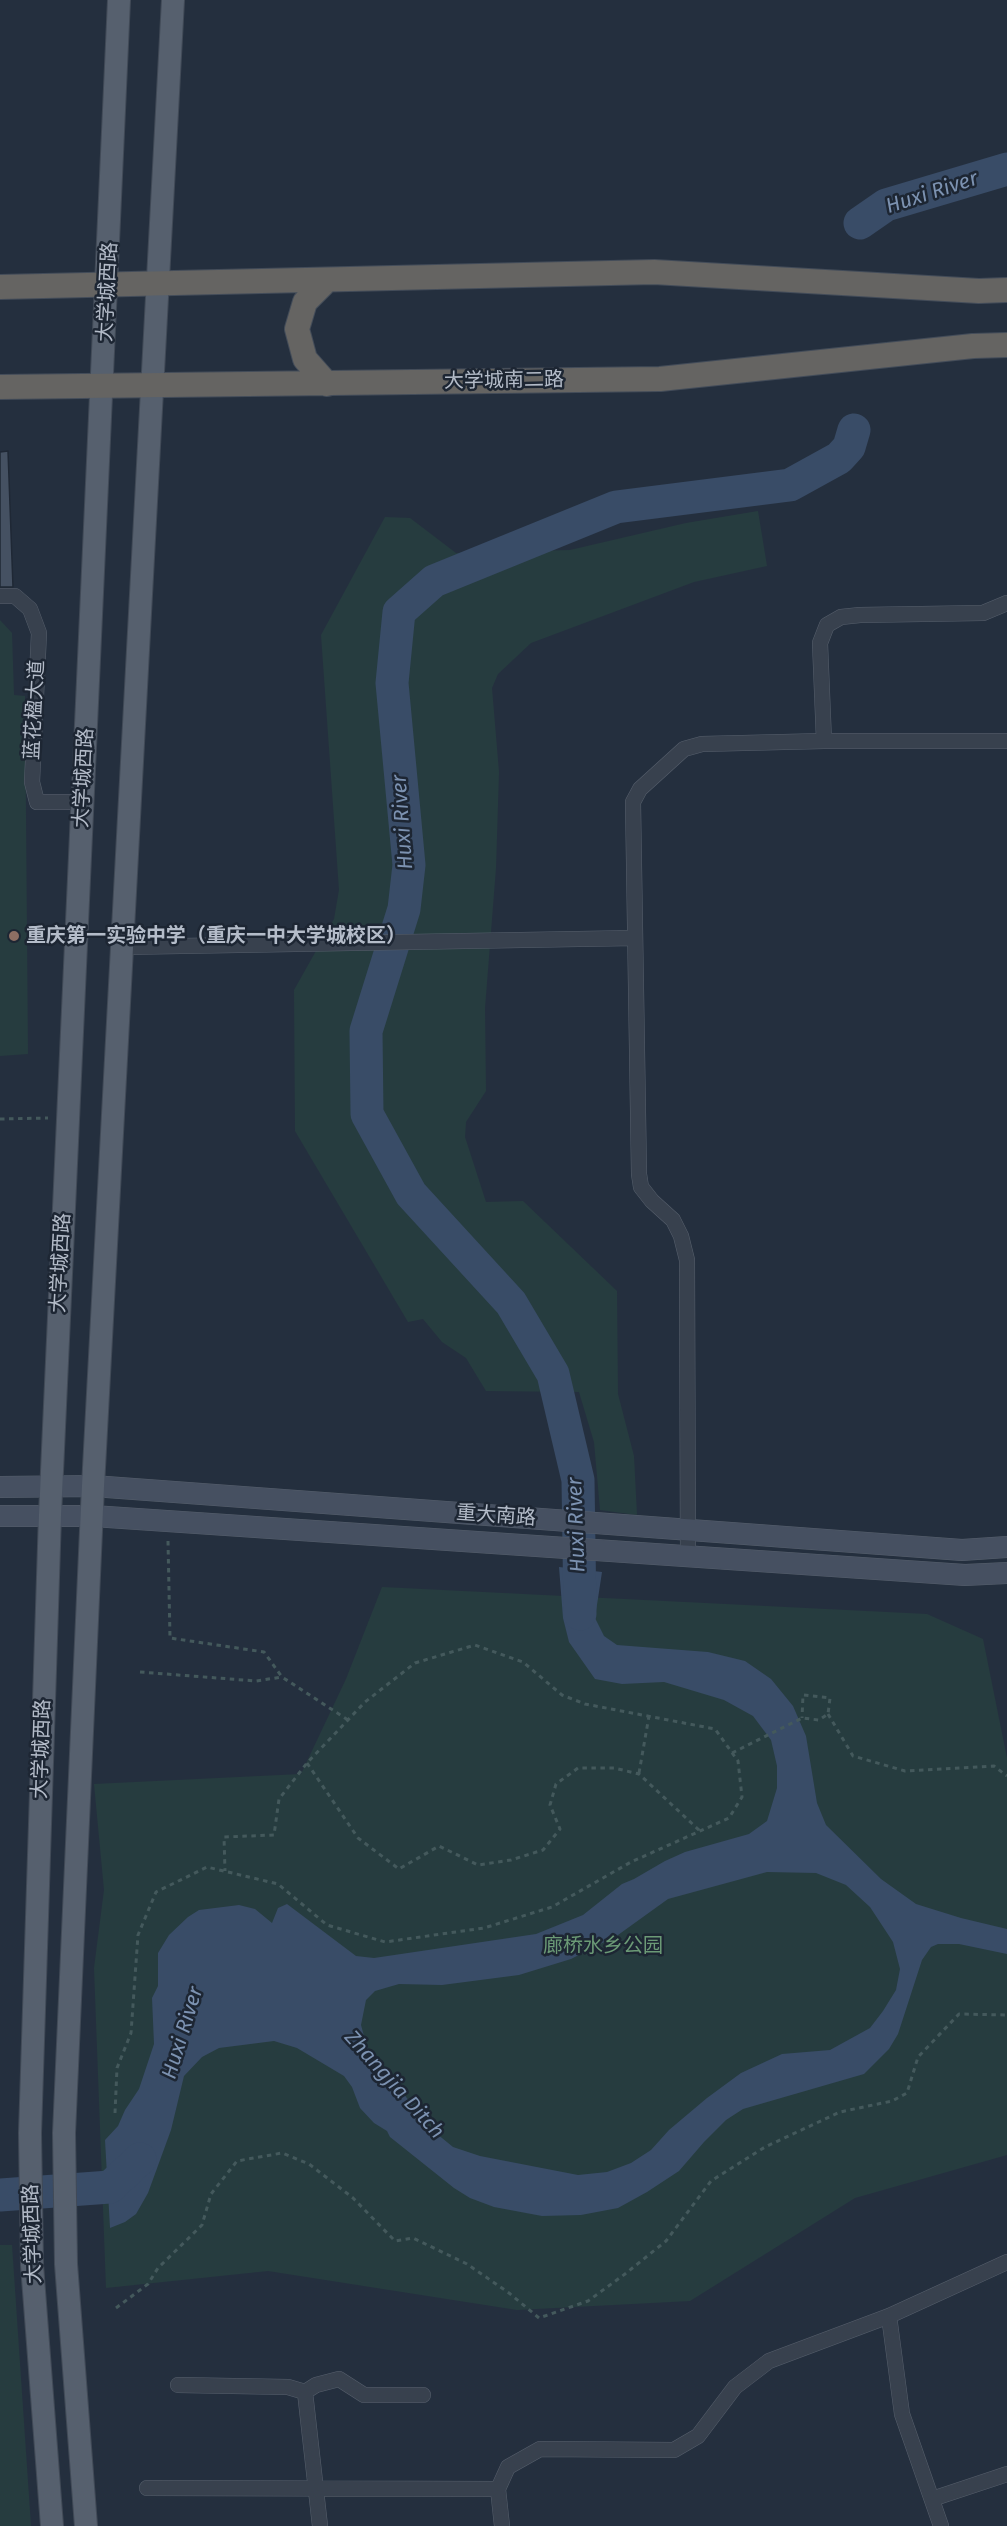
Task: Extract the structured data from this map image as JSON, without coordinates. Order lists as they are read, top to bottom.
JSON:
{
  "streets": {
    "highway": ["大学城南二路"],
    "main road": ["大学城西路", "重大南路"],
    "street": ["蓝花楹大道"]
  },
  "crossings": [
    ["大学城西路", "大学城南二路"],
    ["大学城西路", "蓝花楹大道"],
    ["大学城西路", "重大南路"]
  ],
  "water": ["Huxi River", "Zhangjia Ditch"],
  "parks": ["廊桥水乡公园"],
  "places": ["重庆第一实验中学（重庆一中大学城校区）"]
}
